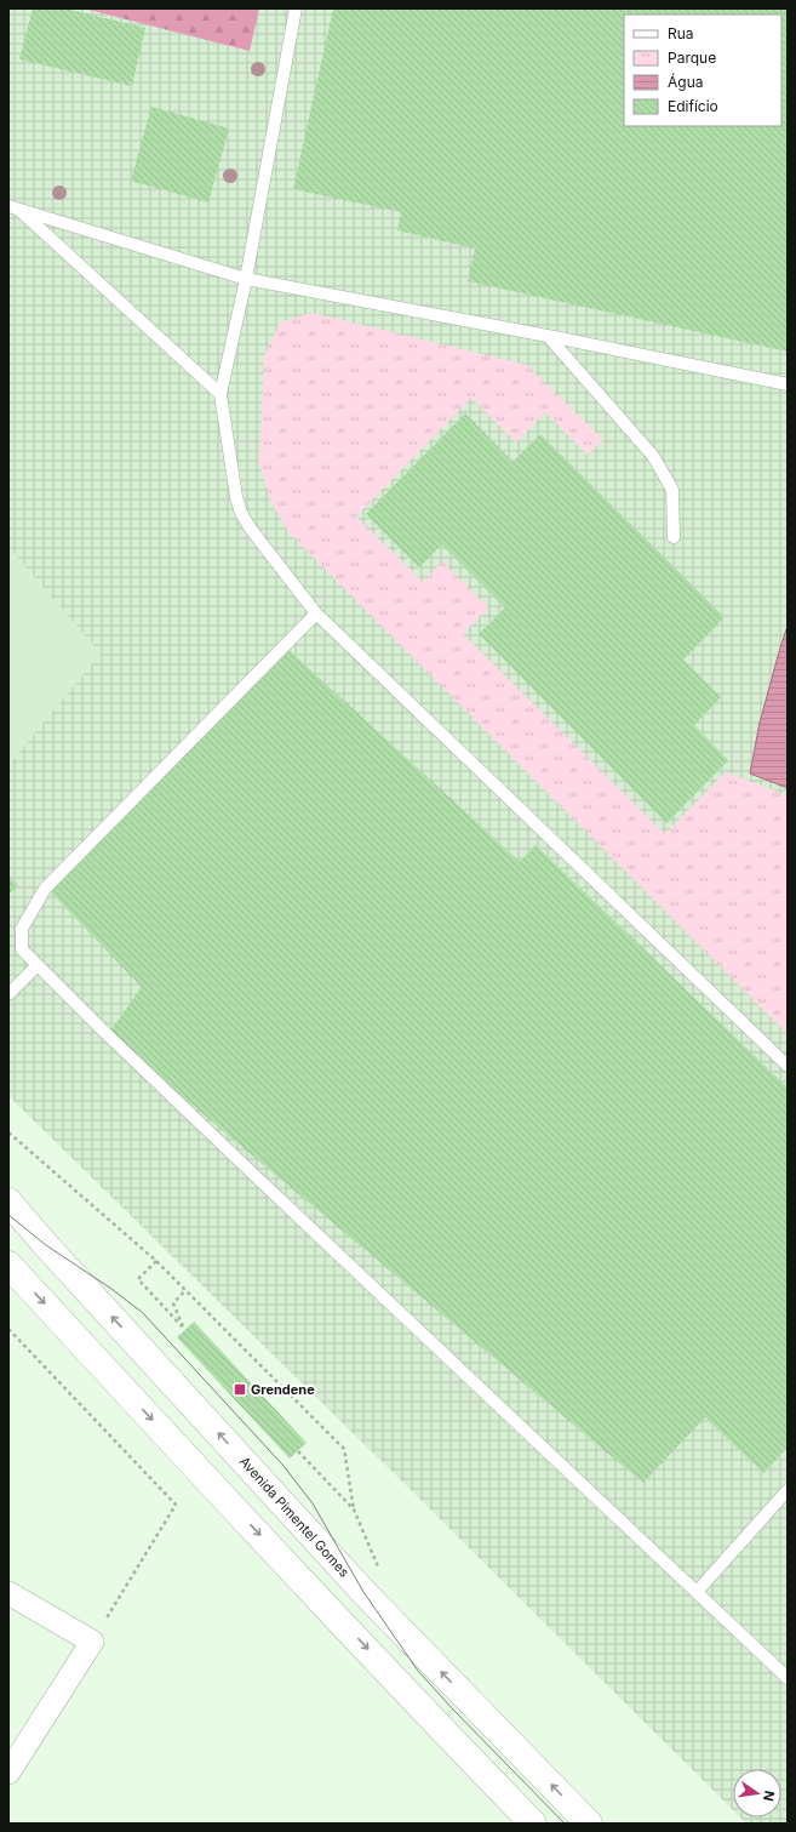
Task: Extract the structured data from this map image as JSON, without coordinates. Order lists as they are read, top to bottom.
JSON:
{
  "streets": {
    "main road": ["Avenida Pimentel Gomes"]
  },
  "places": {
    "transit": ["Grendene"]
  },
  "legend": [
    "Rua",
    "Parque",
    "Água",
    "Edifício"
  ],
  "north": "right"
}
